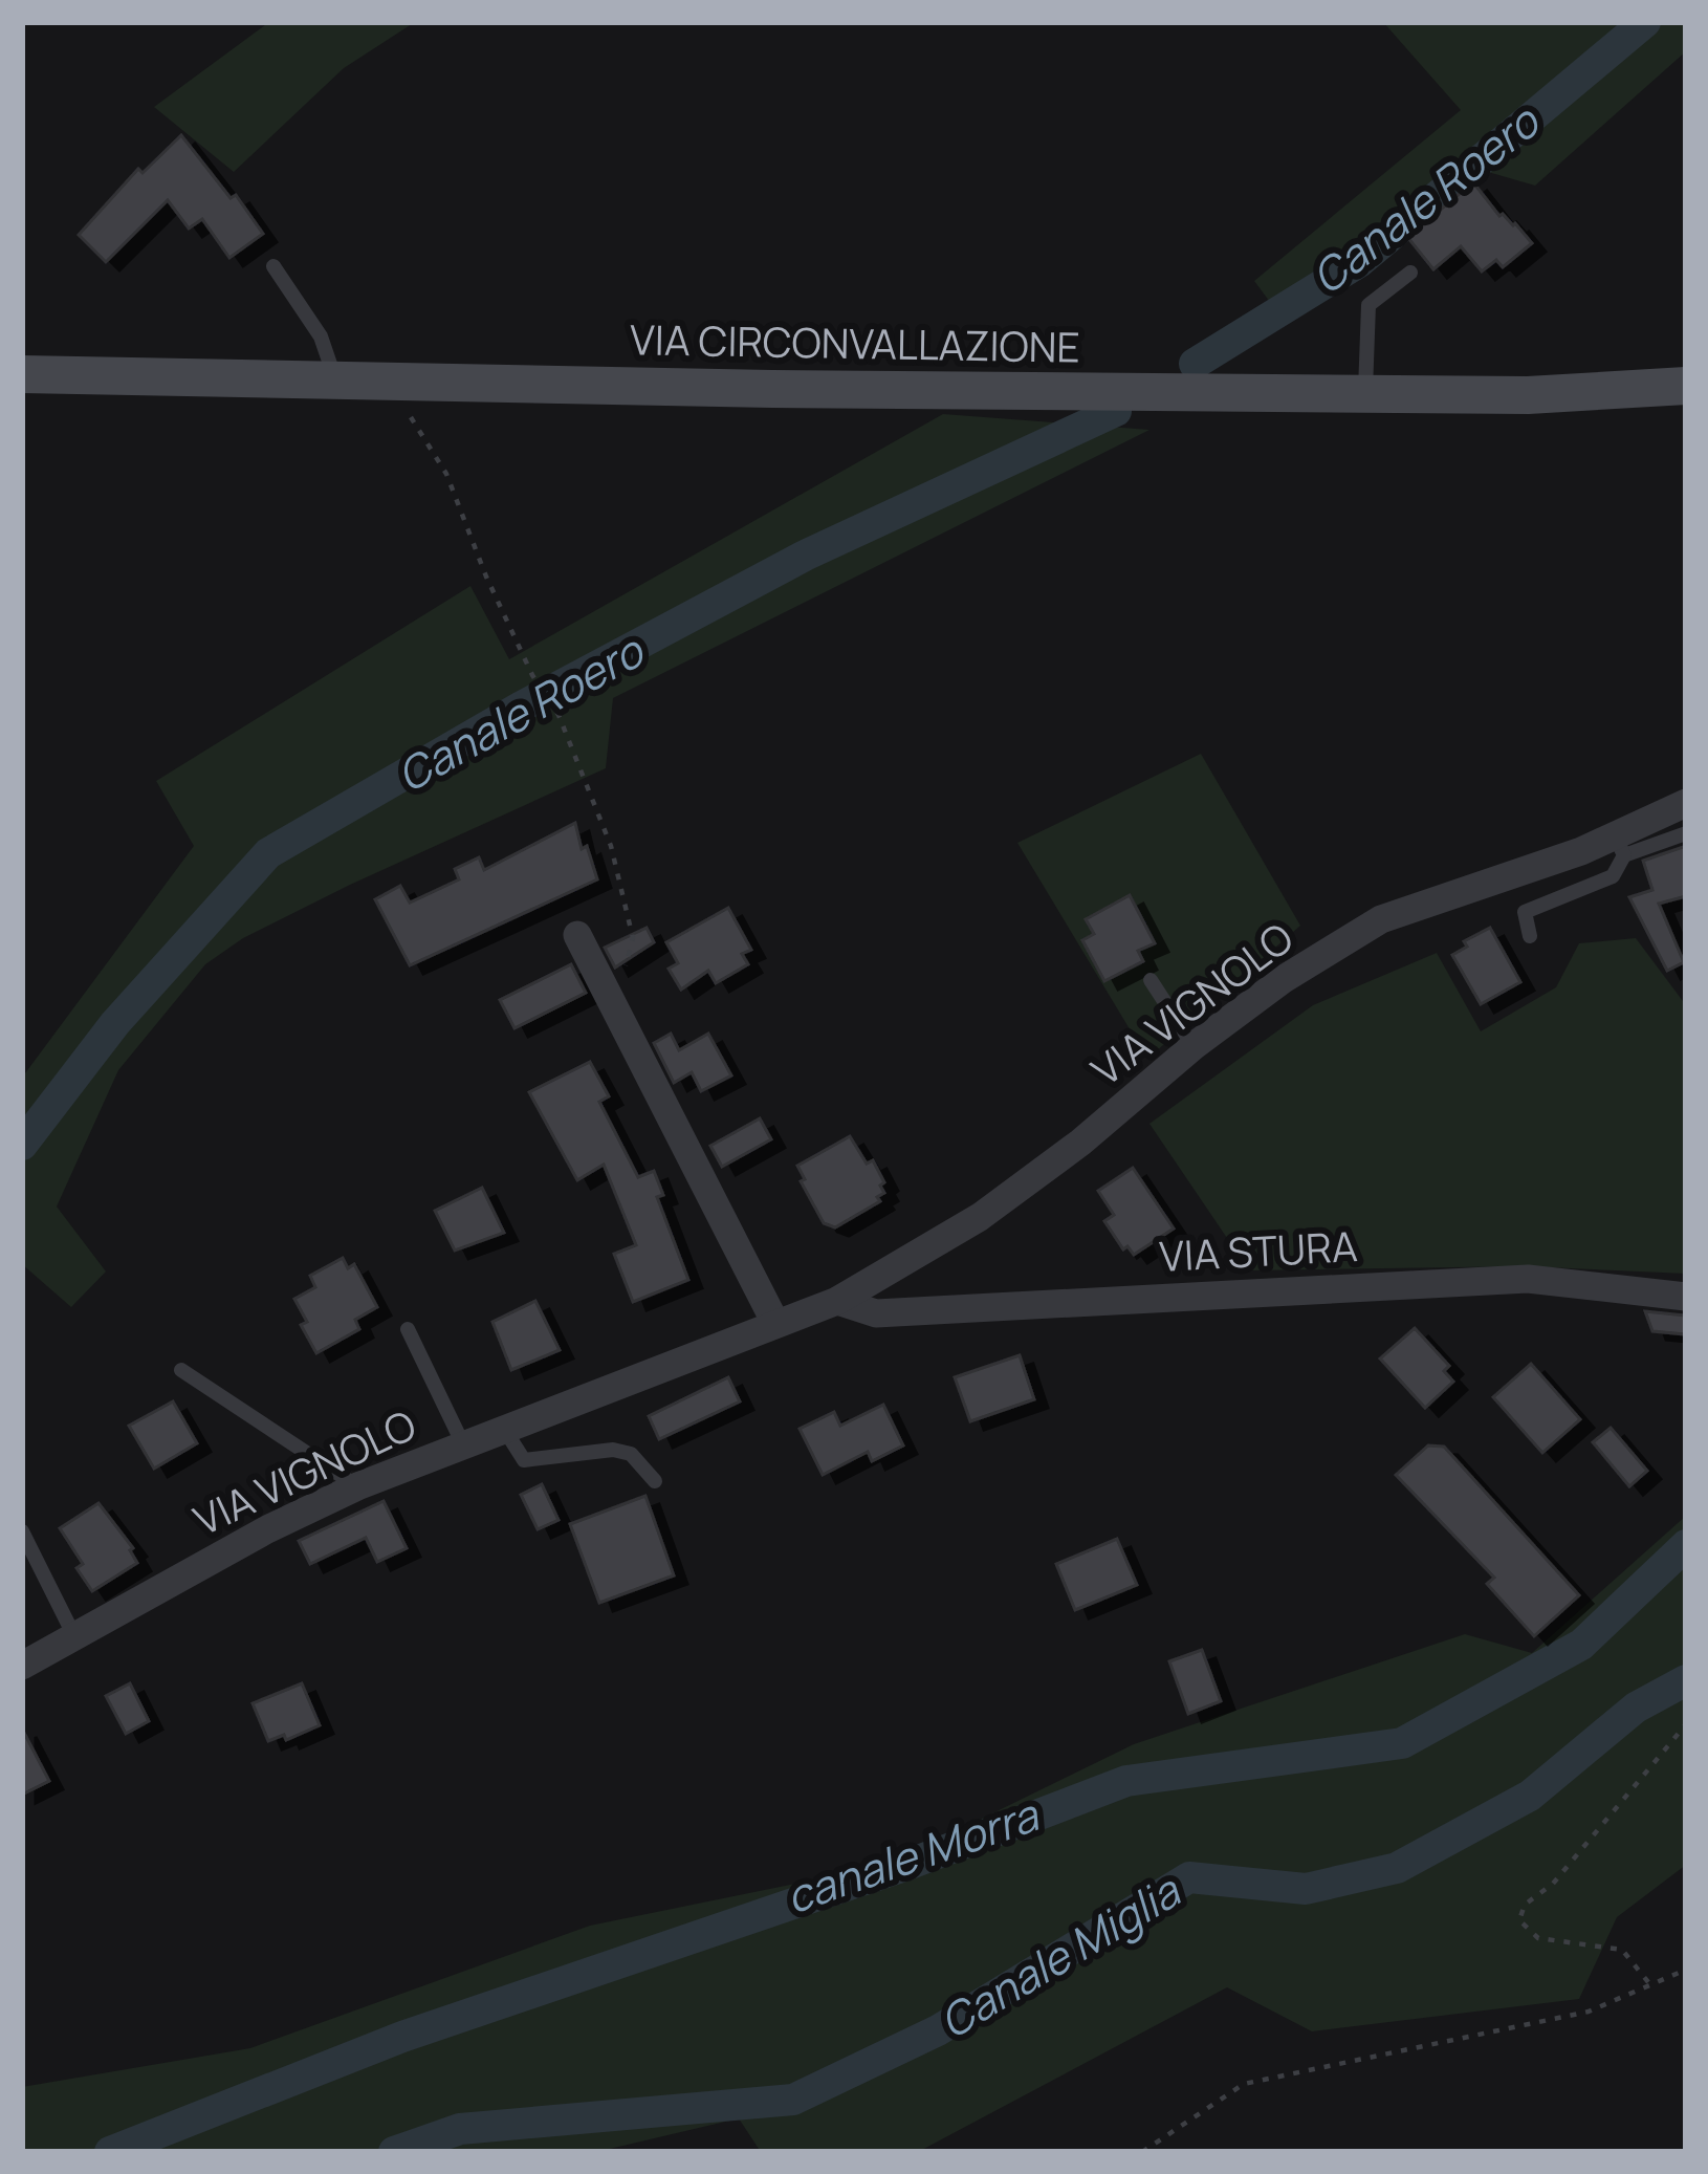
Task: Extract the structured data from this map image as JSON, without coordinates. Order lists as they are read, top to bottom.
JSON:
{
  "streets": {
    "main road": ["VIA CIRCONVALLAZIONE"],
    "street": ["VIA VIGNOLO", "VIA STURA"]
  },
  "crossings": [
    ["VIA VIGNOLO", "VIA STURA"]
  ],
  "water": ["Canale Roero", "canale Morra", "Canale Miglia"]
}
